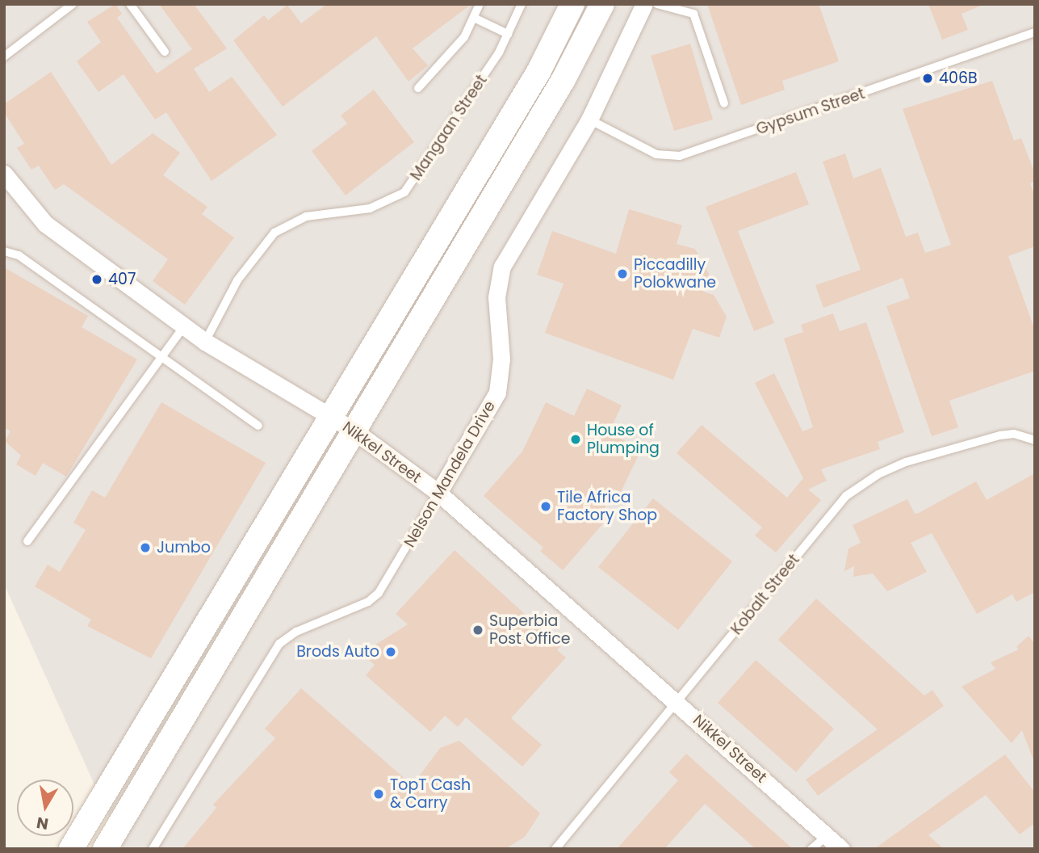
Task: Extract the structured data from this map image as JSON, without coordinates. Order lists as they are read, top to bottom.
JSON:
{
  "streets": {
    "street": ["Nikkel Street", "Nelson Mandela Drive"],
    "lane": ["Gypsum Street", "Mangaan Street", "Kobalt Street"]
  },
  "crossings": [
    ["Gypsum Street", "Nelson Mandela Drive"],
    ["Mangaan Street", "Nikkel Street"],
    ["Nikkel Street", "Nelson Mandela Drive"],
    ["Nikkel Street", "Kobalt Street"]
  ],
  "places": [
    "406B",
    "Piccadilly Polokwane",
    "407",
    "House of Plumping",
    "Tile Africa Factory Shop",
    "Jumbo",
    "Superbia Post Office",
    "Brods Auto",
    "TopT Cash & Carry"
  ],
  "north": "bottom"
}
